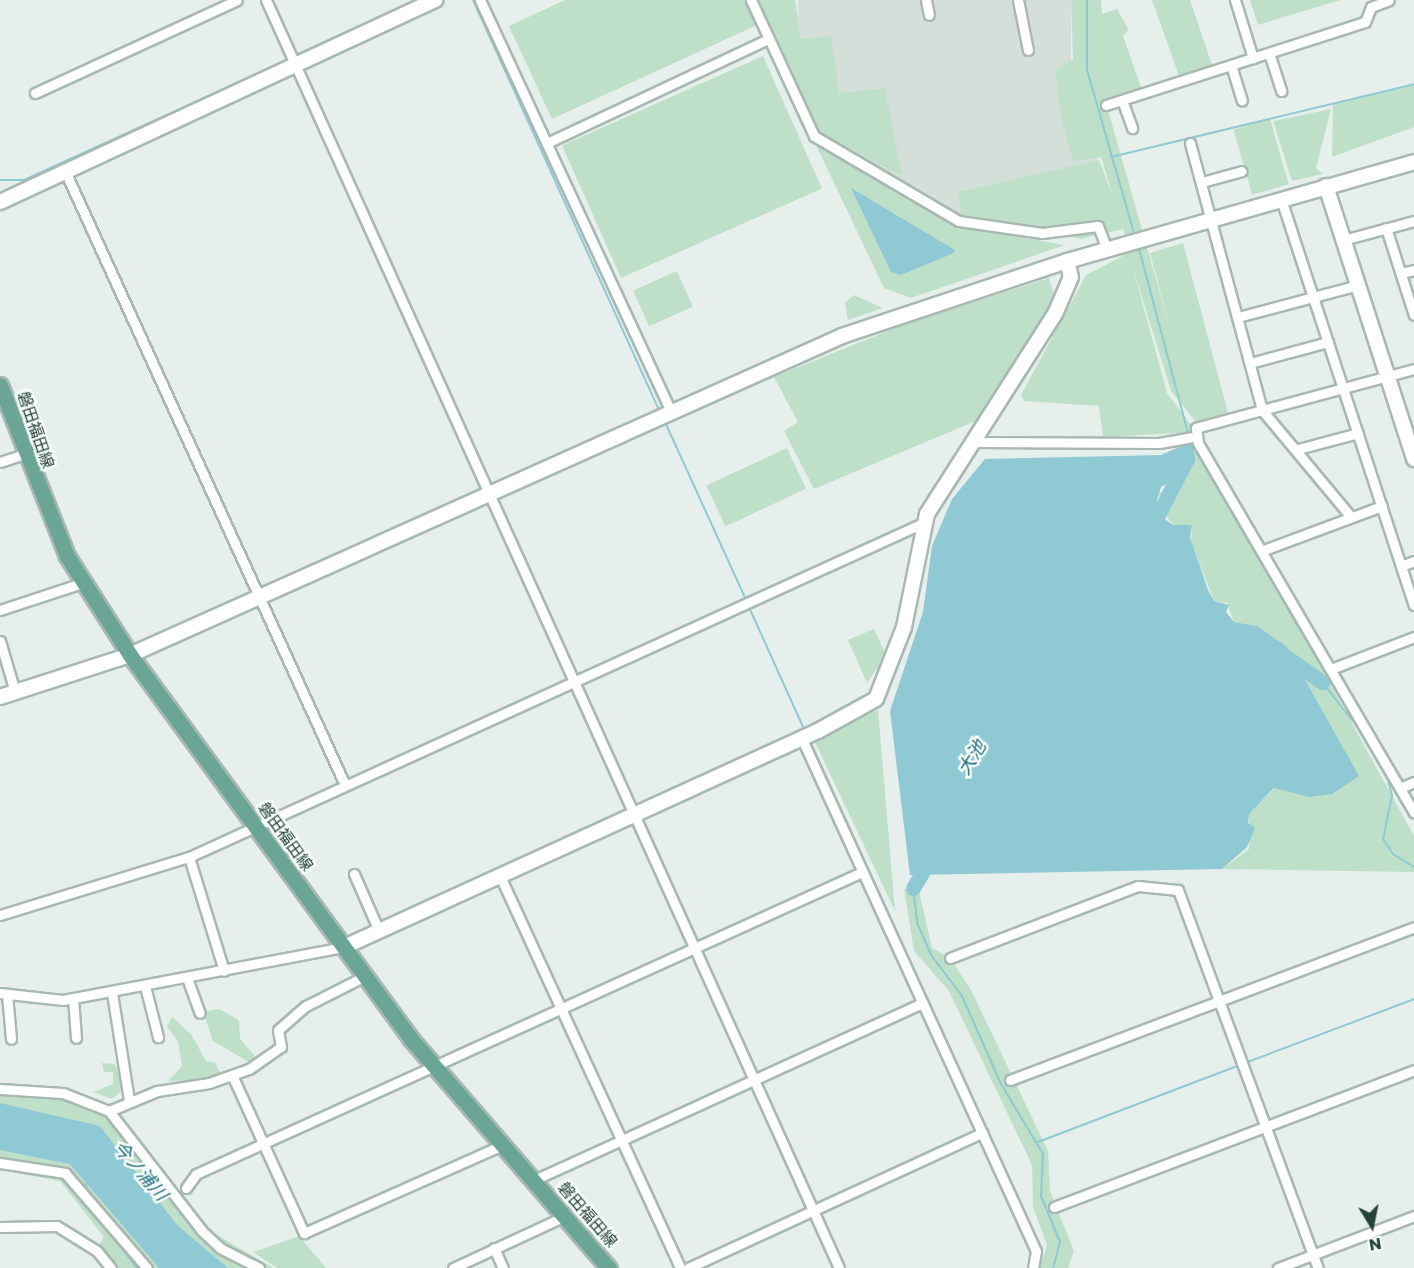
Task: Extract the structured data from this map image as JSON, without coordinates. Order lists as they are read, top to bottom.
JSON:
{
  "streets": {
    "main road": ["磐田福田線"]
  },
  "water": ["大池", "今ノ浦川"],
  "north": "bottom"
}
